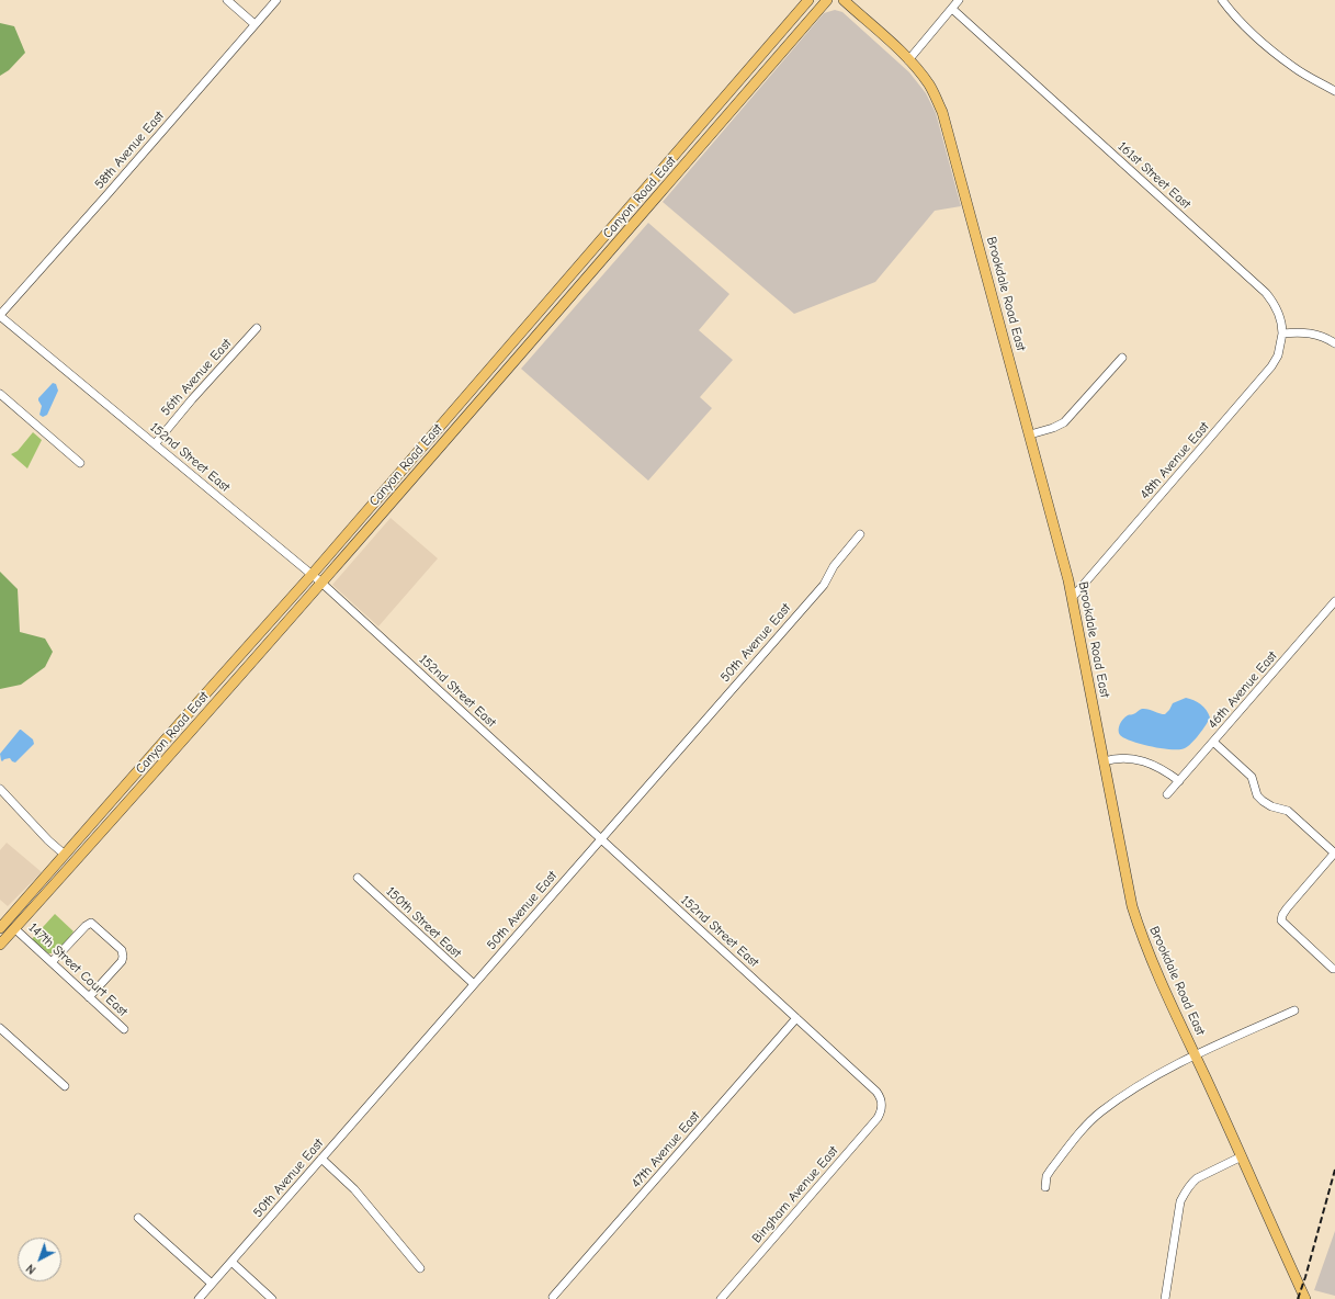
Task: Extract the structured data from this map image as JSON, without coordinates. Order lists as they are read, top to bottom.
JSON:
{
  "streets": {
    "main road": ["Canyon Road East", "Brookdale Road East"],
    "street": [
      "58th Avenue East",
      "161st Street East",
      "56th Avenue East",
      "152nd Street East",
      "48th Avenue East",
      "50th Avenue East",
      "46th Avenue East",
      "150th Street East",
      "147th Street Court East",
      "47th Avenue East",
      "Bingham Avenue East"
    ]
  },
  "crossings": [
    ["58th Avenue East", "152nd Street East"],
    ["161st Street East", "48th Avenue East"],
    ["Canyon Road East", "152nd Street East"],
    ["Canyon Road East", "147th Street Court East"],
    ["Brookdale Road East", "48th Avenue East"],
    ["56th Avenue East", "152nd Street East"],
    ["152nd Street East", "50th Avenue East"],
    ["152nd Street East", "47th Avenue East"],
    ["152nd Street East", "Bingham Avenue East"],
    ["50th Avenue East", "150th Street East"]
  ],
  "north": "bottom left"
}
